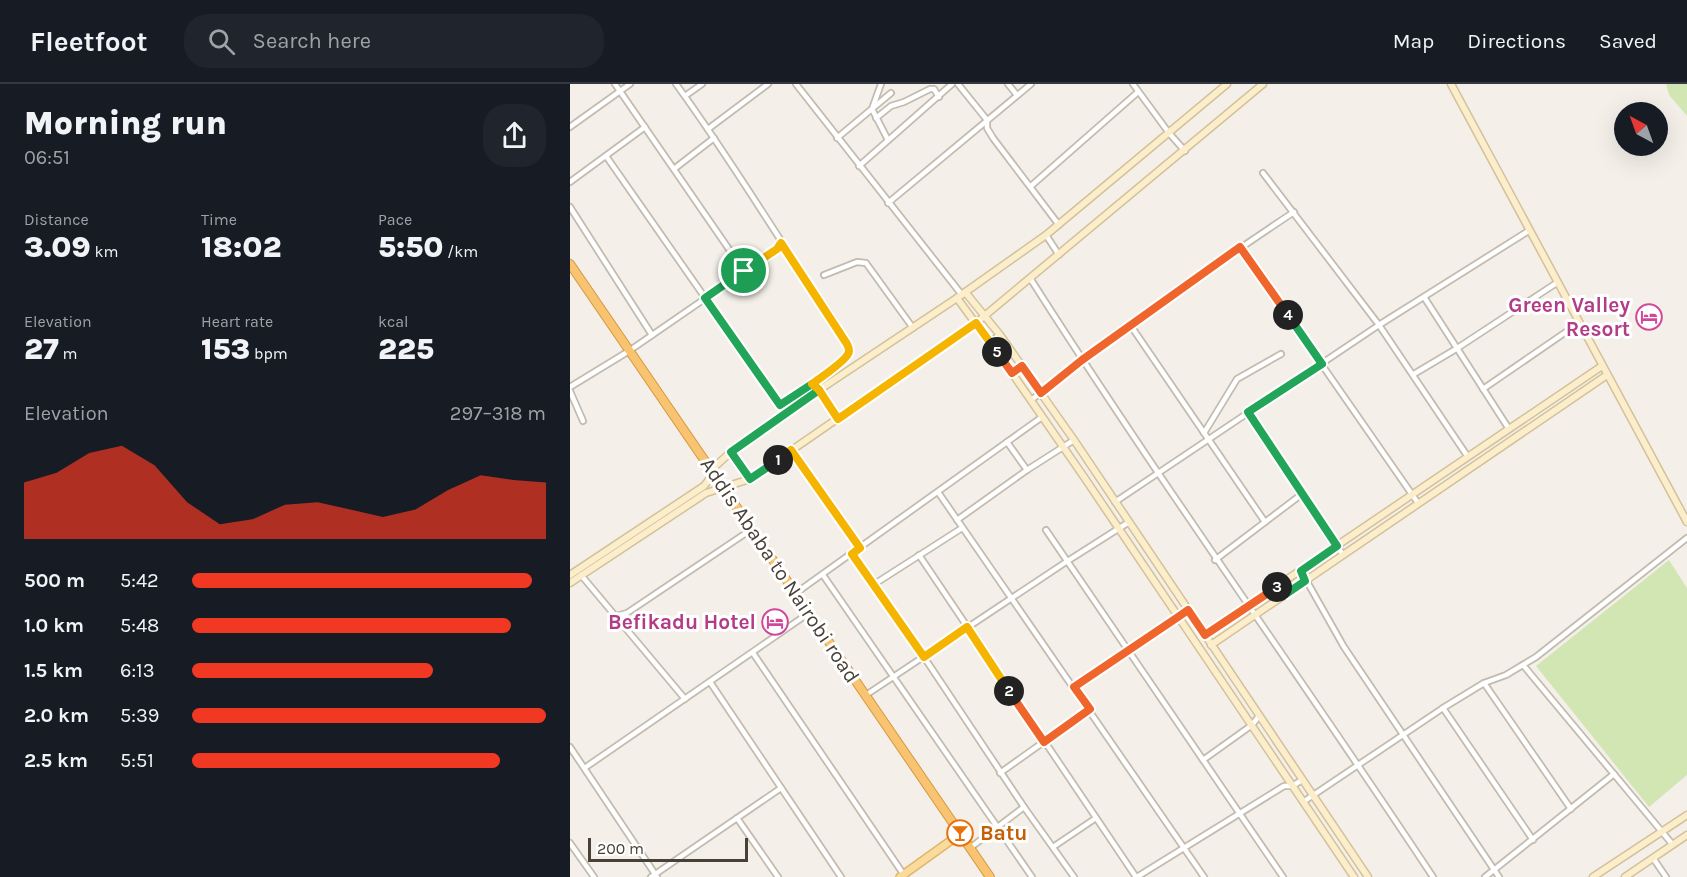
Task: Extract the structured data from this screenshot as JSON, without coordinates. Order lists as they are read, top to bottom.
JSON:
{
  "streets": {
    "highway": ["Addis Ababa to Nairobi road"]
  },
  "places": {
    "hotel": ["Green Valley Resort", "Befikadu Hotel"],
    "bar": ["Batu"]
  },
  "scale_bar": "200 m",
  "north": "top left",
  "page": {
    "header": "Fleetfoot",
    "search": "Search here",
    "nav": ["Map", "Directions", "Saved"],
    "heading": ["Morning run", "06:51"],
    "stats": [
      ["Distance", "3.09 km"],
      ["Time", "18:02"],
      ["Pace", "5:50 /km"],
      ["Elevation", "27 m"],
      ["Heart rate", "153 bpm"],
      ["kcal", "225"]
    ],
    "pins": [
      "4",
      "5",
      "1",
      "3",
      "2"
    ],
    "chart": ["Elevation", "297–318 m"],
    "list": [
      {
        "name": "500 m",
        "note": "5:42"
      },
      {
        "name": "1.0 km",
        "note": "5:48"
      },
      {
        "name": "1.5 km",
        "note": "6:13"
      },
      {
        "name": "2.0 km",
        "note": "5:39"
      },
      {
        "name": "2.5 km",
        "note": "5:51"
      }
    ],
    "scale": "200 m"
  }
}
